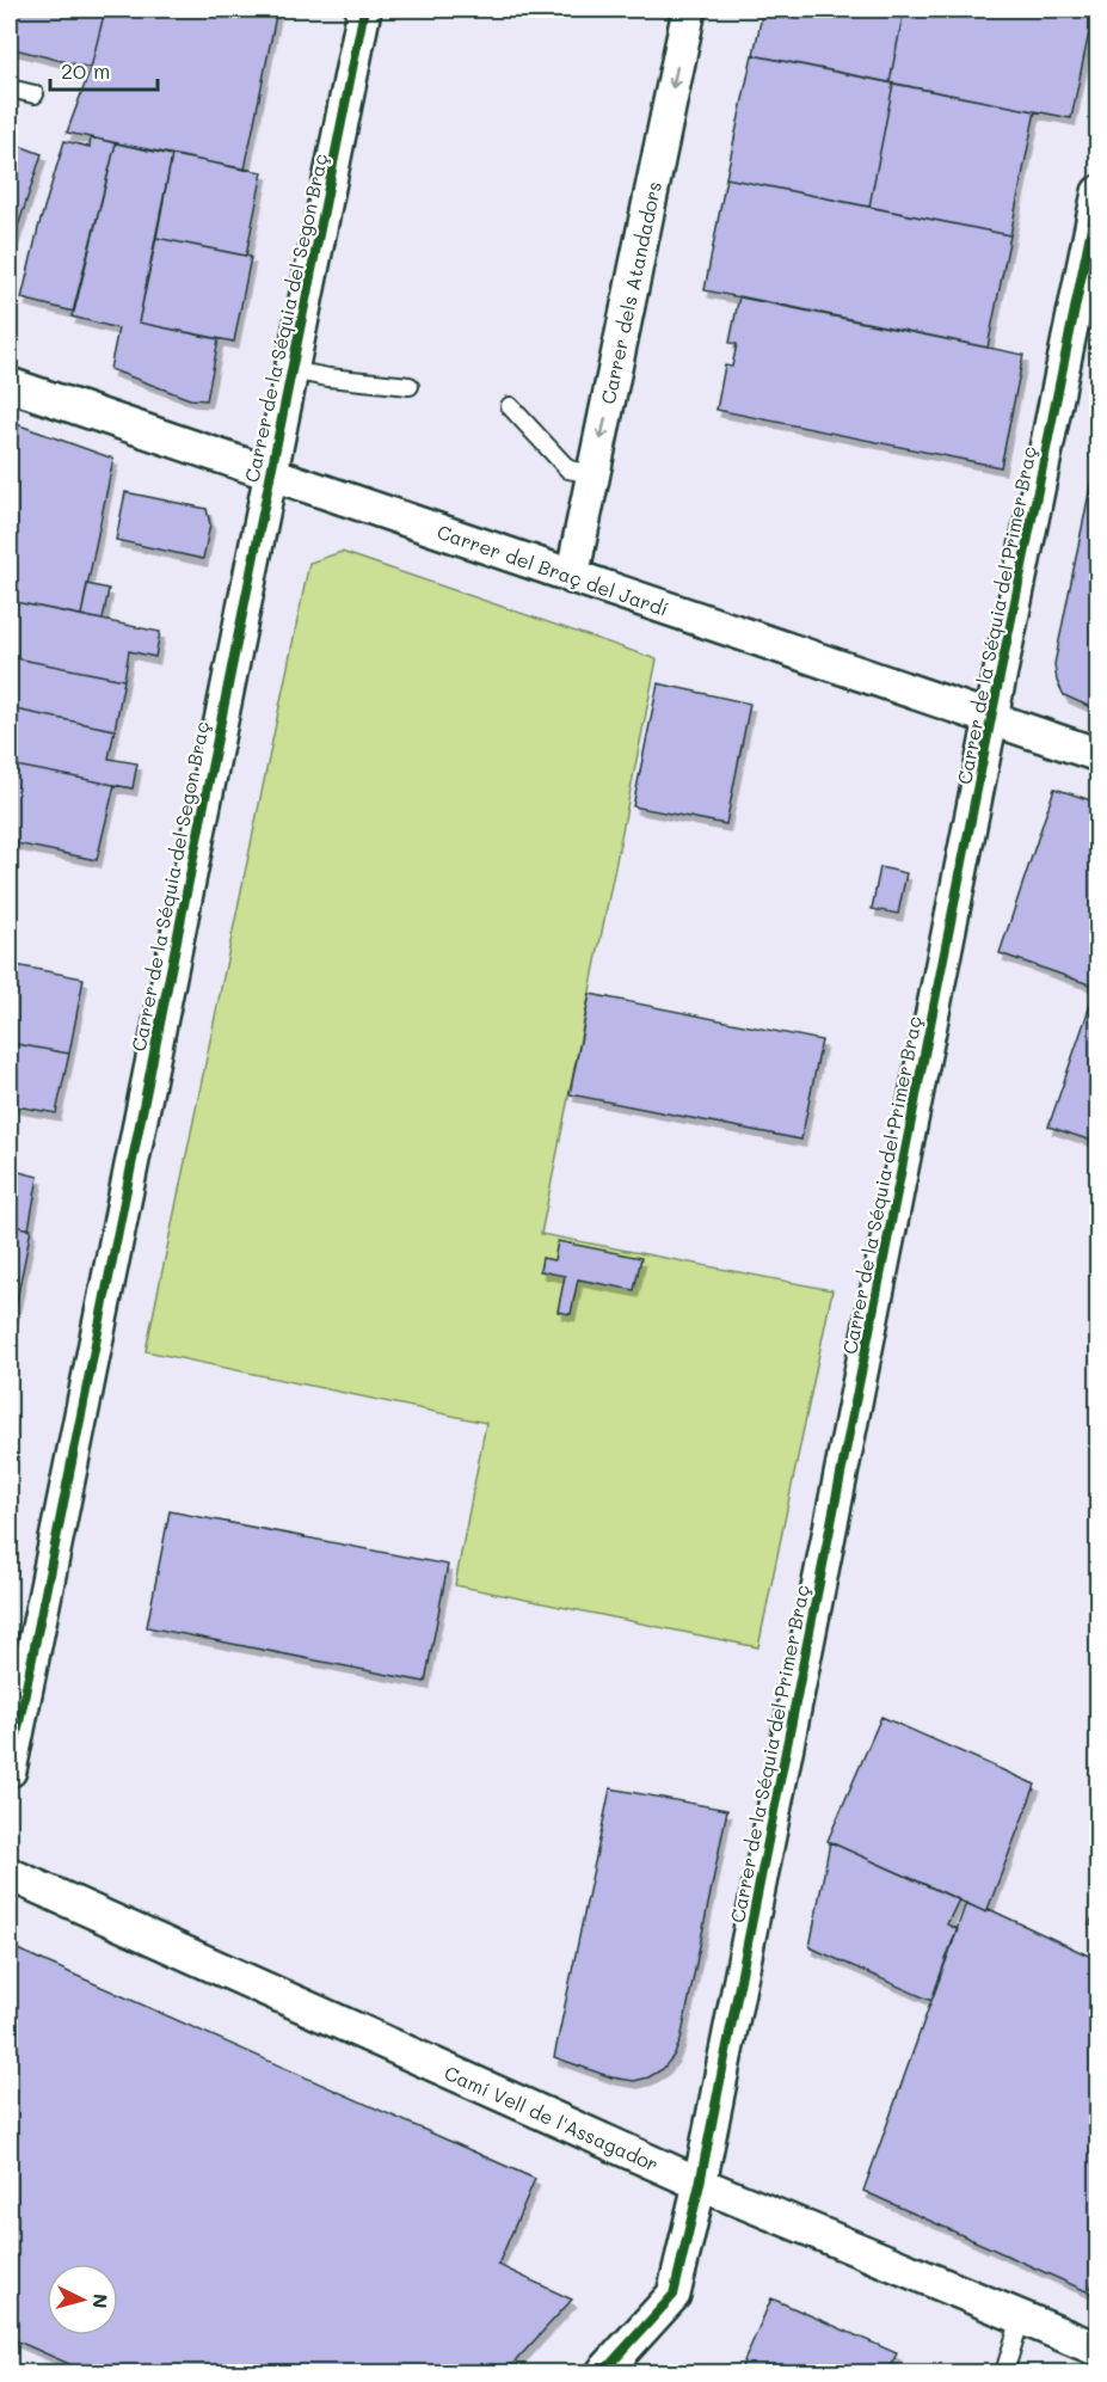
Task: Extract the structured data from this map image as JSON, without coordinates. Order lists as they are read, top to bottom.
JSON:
{
  "streets": {
    "street": [
      "Carrer dels Atandadors",
      "Carrer de la Séquia del Segon Braç",
      "Carrer del Braç del Jardí",
      "Carrer de la Séquia del Primer Braç",
      "Camí Vell de l'Assagador"
    ]
  },
  "crossings": [
    ["Carrer dels Atandadors", "Carrer del Braç del Jardí"],
    ["Carrer de la Séquia del Segon Braç", "Carrer del Braç del Jardí"],
    ["Carrer del Braç del Jardí", "Carrer de la Séquia del Primer Braç"],
    ["Carrer de la Séquia del Primer Braç", "Camí Vell de l'Assagador"]
  ],
  "one_way": ["Carrer dels Atandadors"],
  "scale_bar": "20 m",
  "north": "right"
}
